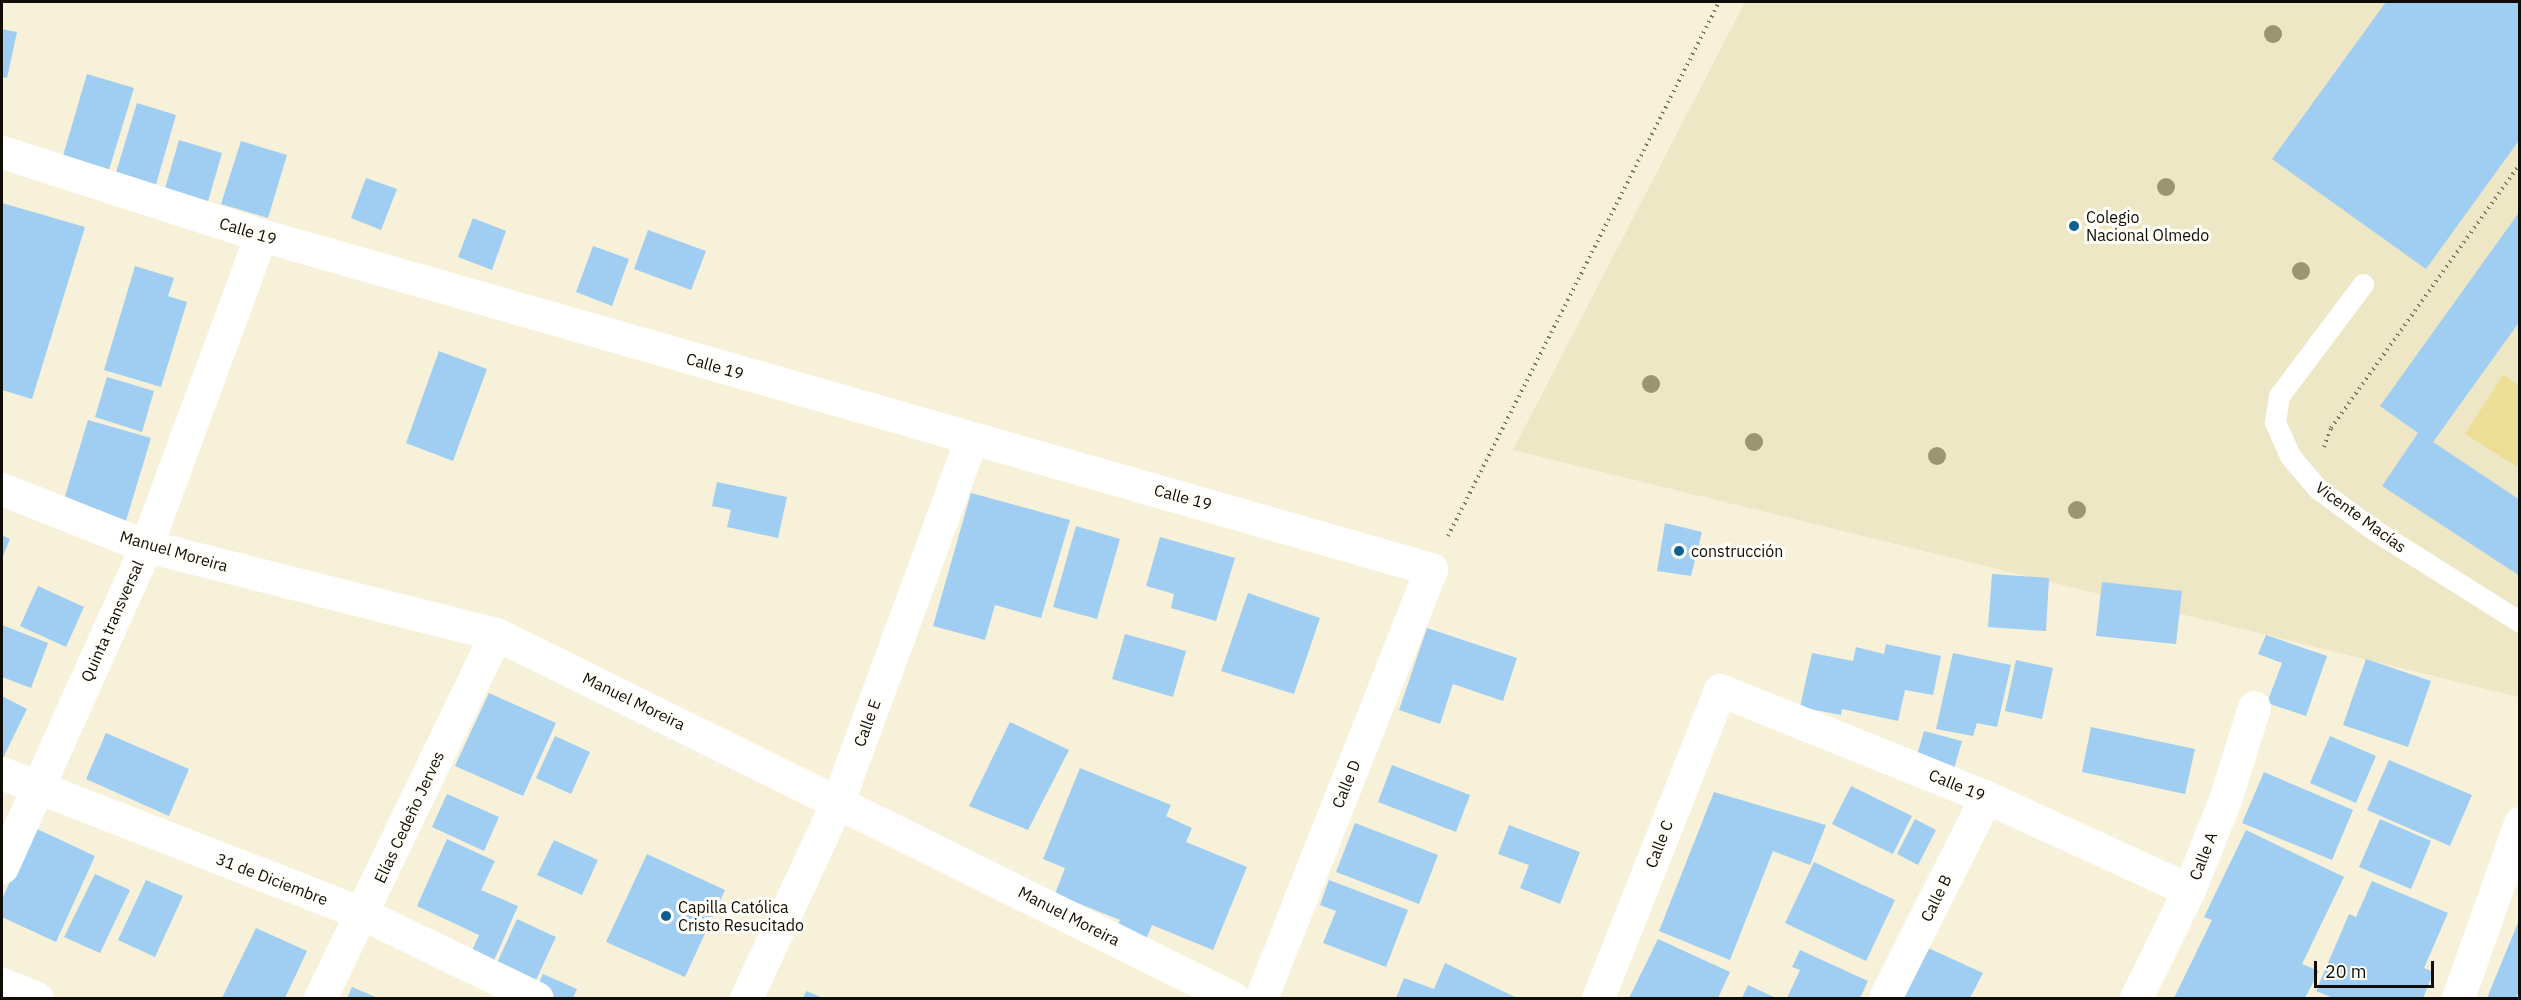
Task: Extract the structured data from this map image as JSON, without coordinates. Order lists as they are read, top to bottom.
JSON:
{
  "streets": {
    "street": [
      "Calle 19",
      "Manuel Moreira",
      "Quinta transversal",
      "Calle E",
      "Calle D",
      "Elías Cedeño Jerves",
      "Calle C",
      "Calle A",
      "31 de Diciembre",
      "Calle B"
    ],
    "lane": ["Vicente Macías"]
  },
  "crossings": [
    ["Calle 19", "Quinta transversal"],
    ["Calle 19", "Calle E"],
    ["Calle 19", "Calle D"],
    ["Calle 19", "Calle C"],
    ["Calle 19", "Calle A"],
    ["Calle 19", "Calle B"],
    ["Manuel Moreira", "Quinta transversal"],
    ["Manuel Moreira", "Calle E"],
    ["Manuel Moreira", "Elías Cedeño Jerves"],
    ["Quinta transversal", "31 de Diciembre"],
    ["Elías Cedeño Jerves", "31 de Diciembre"]
  ],
  "places": ["Colegio Nacional Olmedo", "construcción", "Capilla Católica Cristo Resucitado"],
  "scale_bar": "20 m"
}
